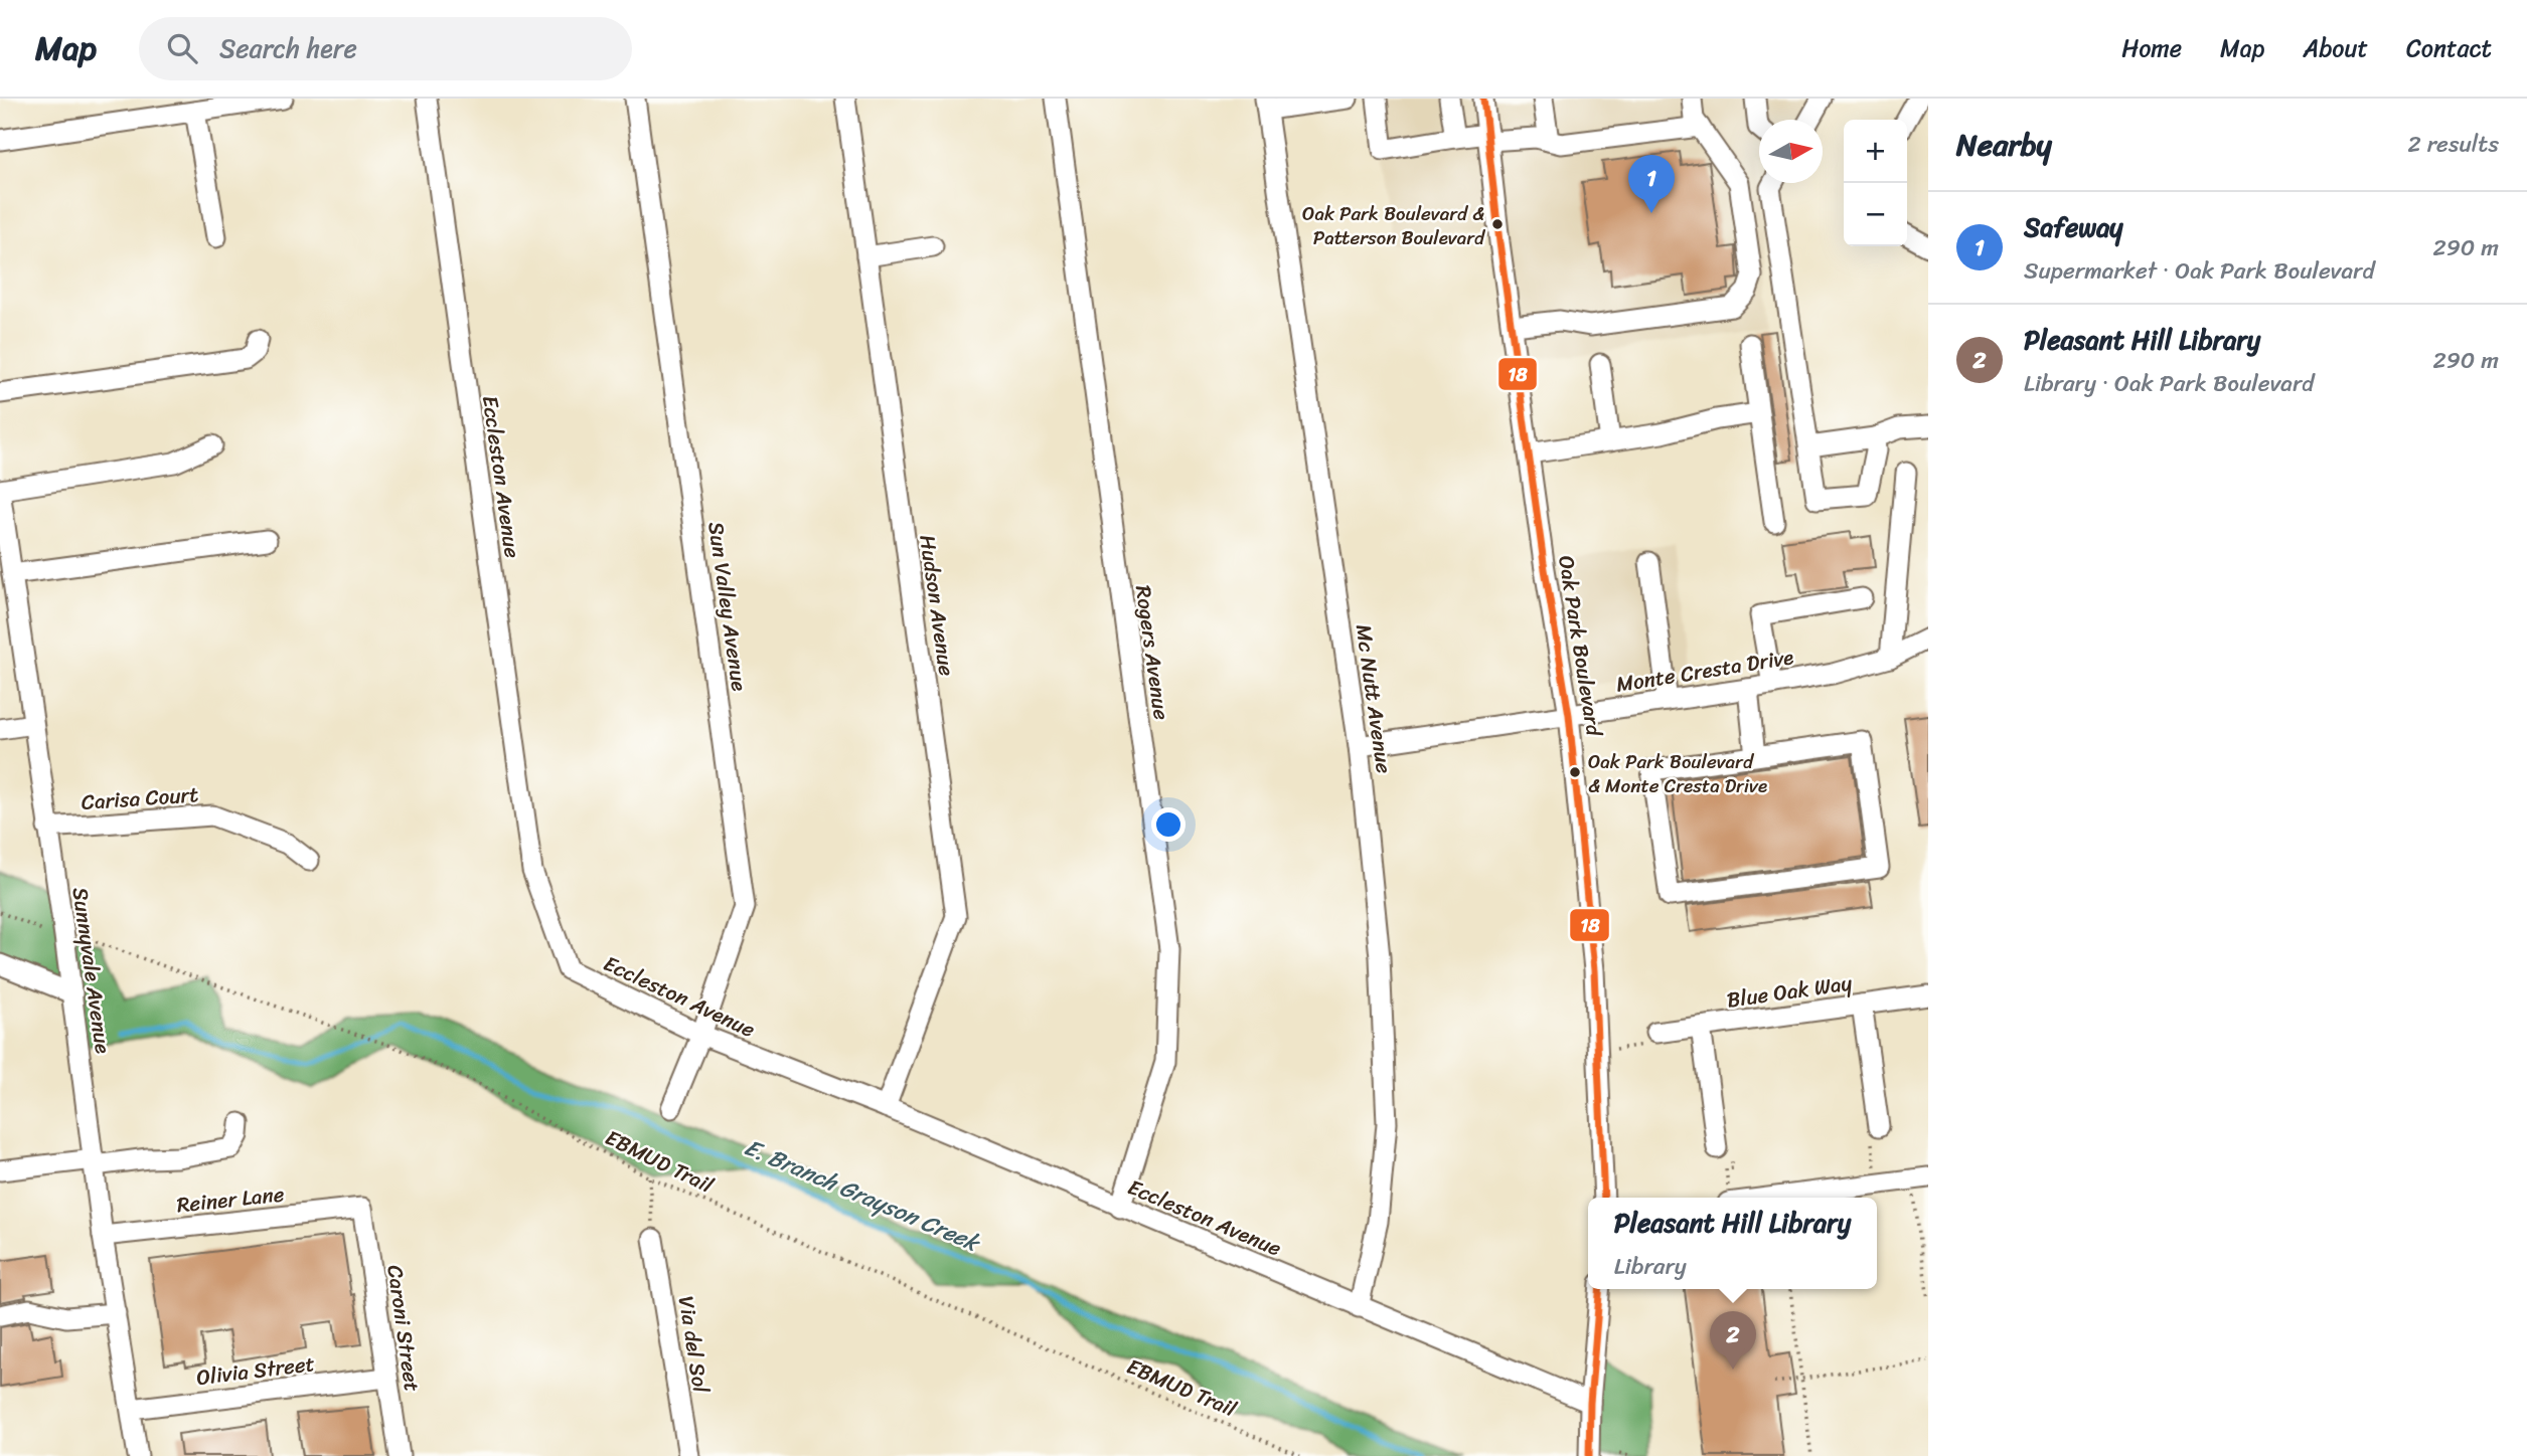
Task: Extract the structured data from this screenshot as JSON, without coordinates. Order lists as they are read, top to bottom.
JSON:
{
  "streets": {
    "street": [
      "Eccleston Avenue",
      "Hudson Avenue",
      "Sun Valley Avenue",
      "Oak Park Boulevard",
      "Rogers Avenue",
      "Monte Cresta Drive",
      "Mc Nutt Avenue",
      "Carisa Court",
      "Sunnyvale Avenue",
      "Blue Oak Way",
      "Reiner Lane",
      "Caroni Street",
      "Via del Sol",
      "Olivia Street"
    ],
    "path": ["EBMUD Trail"]
  },
  "crossings": [
    ["Eccleston Avenue", "Hudson Avenue"],
    ["Eccleston Avenue", "Sun Valley Avenue"],
    ["Eccleston Avenue", "Rogers Avenue"],
    ["Eccleston Avenue", "Mc Nutt Avenue"],
    ["Oak Park Boulevard", "Monte Cresta Drive"],
    ["Monte Cresta Drive", "Mc Nutt Avenue"],
    ["Carisa Court", "Sunnyvale Avenue"],
    ["Sunnyvale Avenue", "EBMUD Trail"],
    ["Sunnyvale Avenue", "Reiner Lane"],
    ["Sunnyvale Avenue", "Olivia Street"],
    ["Reiner Lane", "Caroni Street"],
    ["Caroni Street", "Olivia Street"]
  ],
  "water": ["E. Branch Grayson Creek"],
  "places": ["Oak Park Boulevard & Patterson Boulevard", "Oak Park Boulevard & Monte Cresta Drive"],
  "lines": ["transit line 18"],
  "north": "right",
  "page": {
    "header": "Map",
    "search": "Search here",
    "nav": [
      "Home",
      "Map",
      "About",
      "Contact"
    ],
    "heading": ["Nearby", "2 results"],
    "map_buttons": ["+", "−"],
    "pins": ["1", "2"],
    "list": [
      {
        "mark": "1",
        "name": "Safeway",
        "note": "Supermarket · Oak Park Boulevard",
        "value": "290 m"
      },
      {
        "mark": "2",
        "name": "Pleasant Hill Library",
        "note": "Library · Oak Park Boulevard",
        "value": "290 m"
      }
    ],
    "popup": ["Pleasant Hill Library", "Library"]
  }
}
